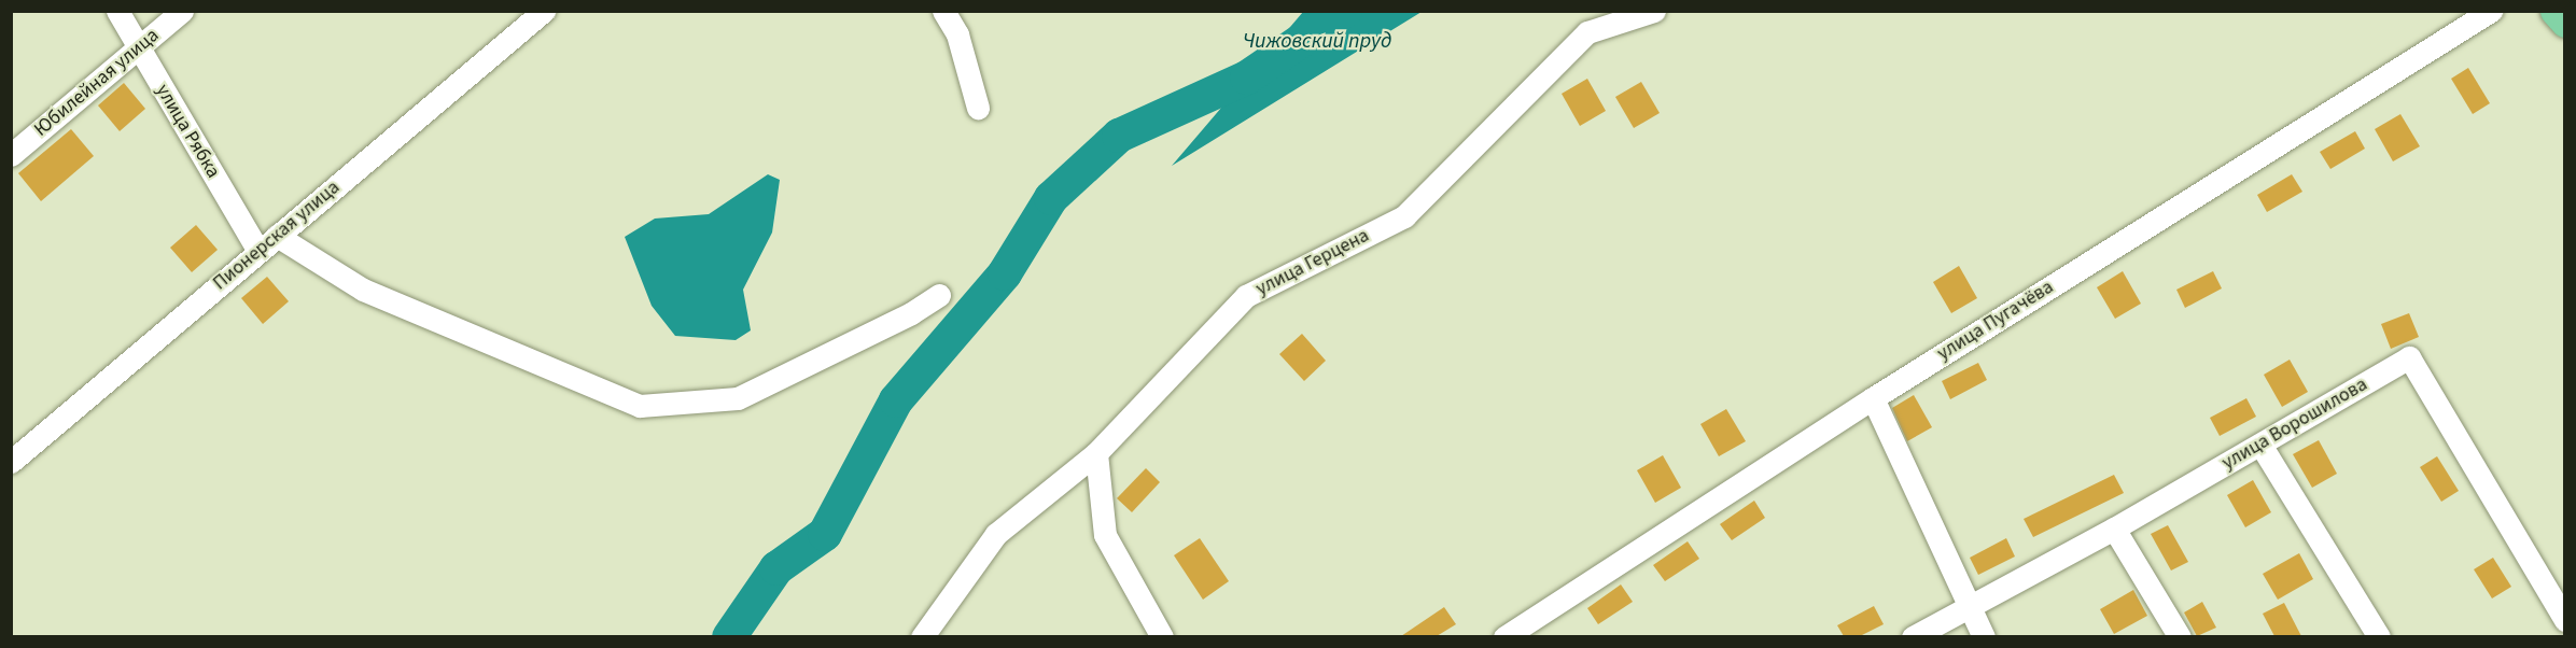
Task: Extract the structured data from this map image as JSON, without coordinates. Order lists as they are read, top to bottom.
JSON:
{
  "streets": {
    "street": [
      "Юбилейная улица",
      "улица Рябка",
      "Пионерская улица",
      "улица Герцена",
      "улица Пугачёва",
      "улица Ворошилова"
    ]
  },
  "crossings": [
    ["Юбилейная улица", "улица Рябка"],
    ["улица Рябка", "Пионерская улица"]
  ],
  "water": ["Чижовский пруд"]
}
